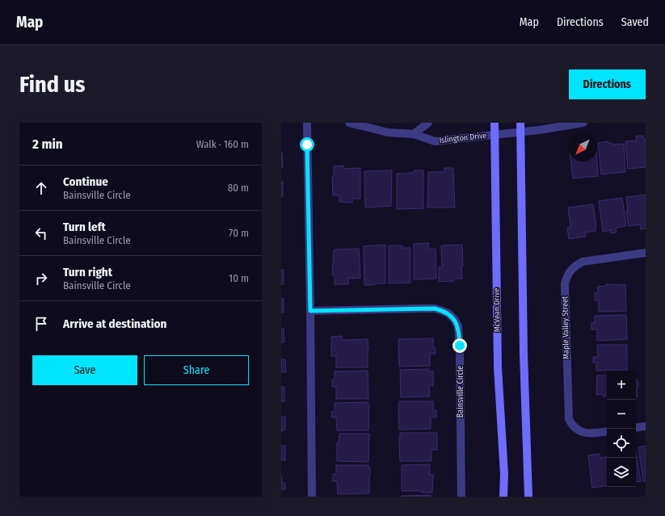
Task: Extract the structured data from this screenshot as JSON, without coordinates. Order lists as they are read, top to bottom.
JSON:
{
  "streets": {
    "main road": ["McVean Drive"],
    "street": ["Islington Drive", "Maple Valley Street", "Bainsville Circle"]
  },
  "crossings": [
    ["Islington Drive", "McVean Drive"]
  ],
  "north": "bottom left",
  "page": {
    "header": "Map",
    "nav": ["Map", "Directions", "Saved"],
    "buttons": [
      "Directions",
      ["Save", "Share"]
    ],
    "title": "Find us",
    "heading": ["2 min", "Walk · 160 m"],
    "list": [
      ["Continue", "Bainsville Circle", "80 m"],
      ["Turn left", "Bainsville Circle", "70 m"],
      ["Turn right", "Bainsville Circle", "10 m"],
      "Arrive at destination"
    ],
    "map_buttons": ["+", "−"]
  }
}
